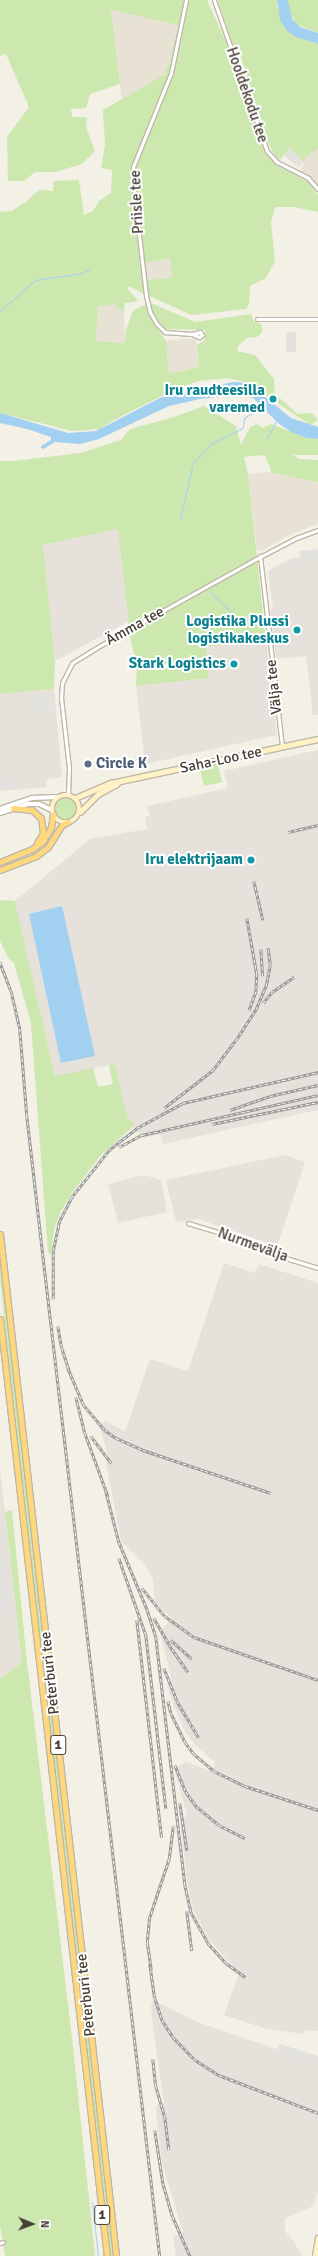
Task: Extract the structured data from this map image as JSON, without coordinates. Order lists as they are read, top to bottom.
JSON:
{
  "streets": {
    "highway": ["Peterburi tee", "1"],
    "main road": ["Saha-Loo tee"],
    "street": [
      "Hooldekodu tee",
      "Priisle tee",
      "Ämma tee",
      "Välja tee",
      "Nurmevälja"
    ]
  },
  "crossings": [
    ["Ämma tee", "Välja tee"],
    ["Ämma tee", "Saha-Loo tee"],
    ["Välja tee", "Saha-Loo tee"]
  ],
  "places": [
    "Iru raudteesilla varemed",
    "Logistika Plussi logistikakeskus",
    "Stark Logistics",
    "Circle K",
    "Iru elektrijaam"
  ],
  "north": "right"
}
